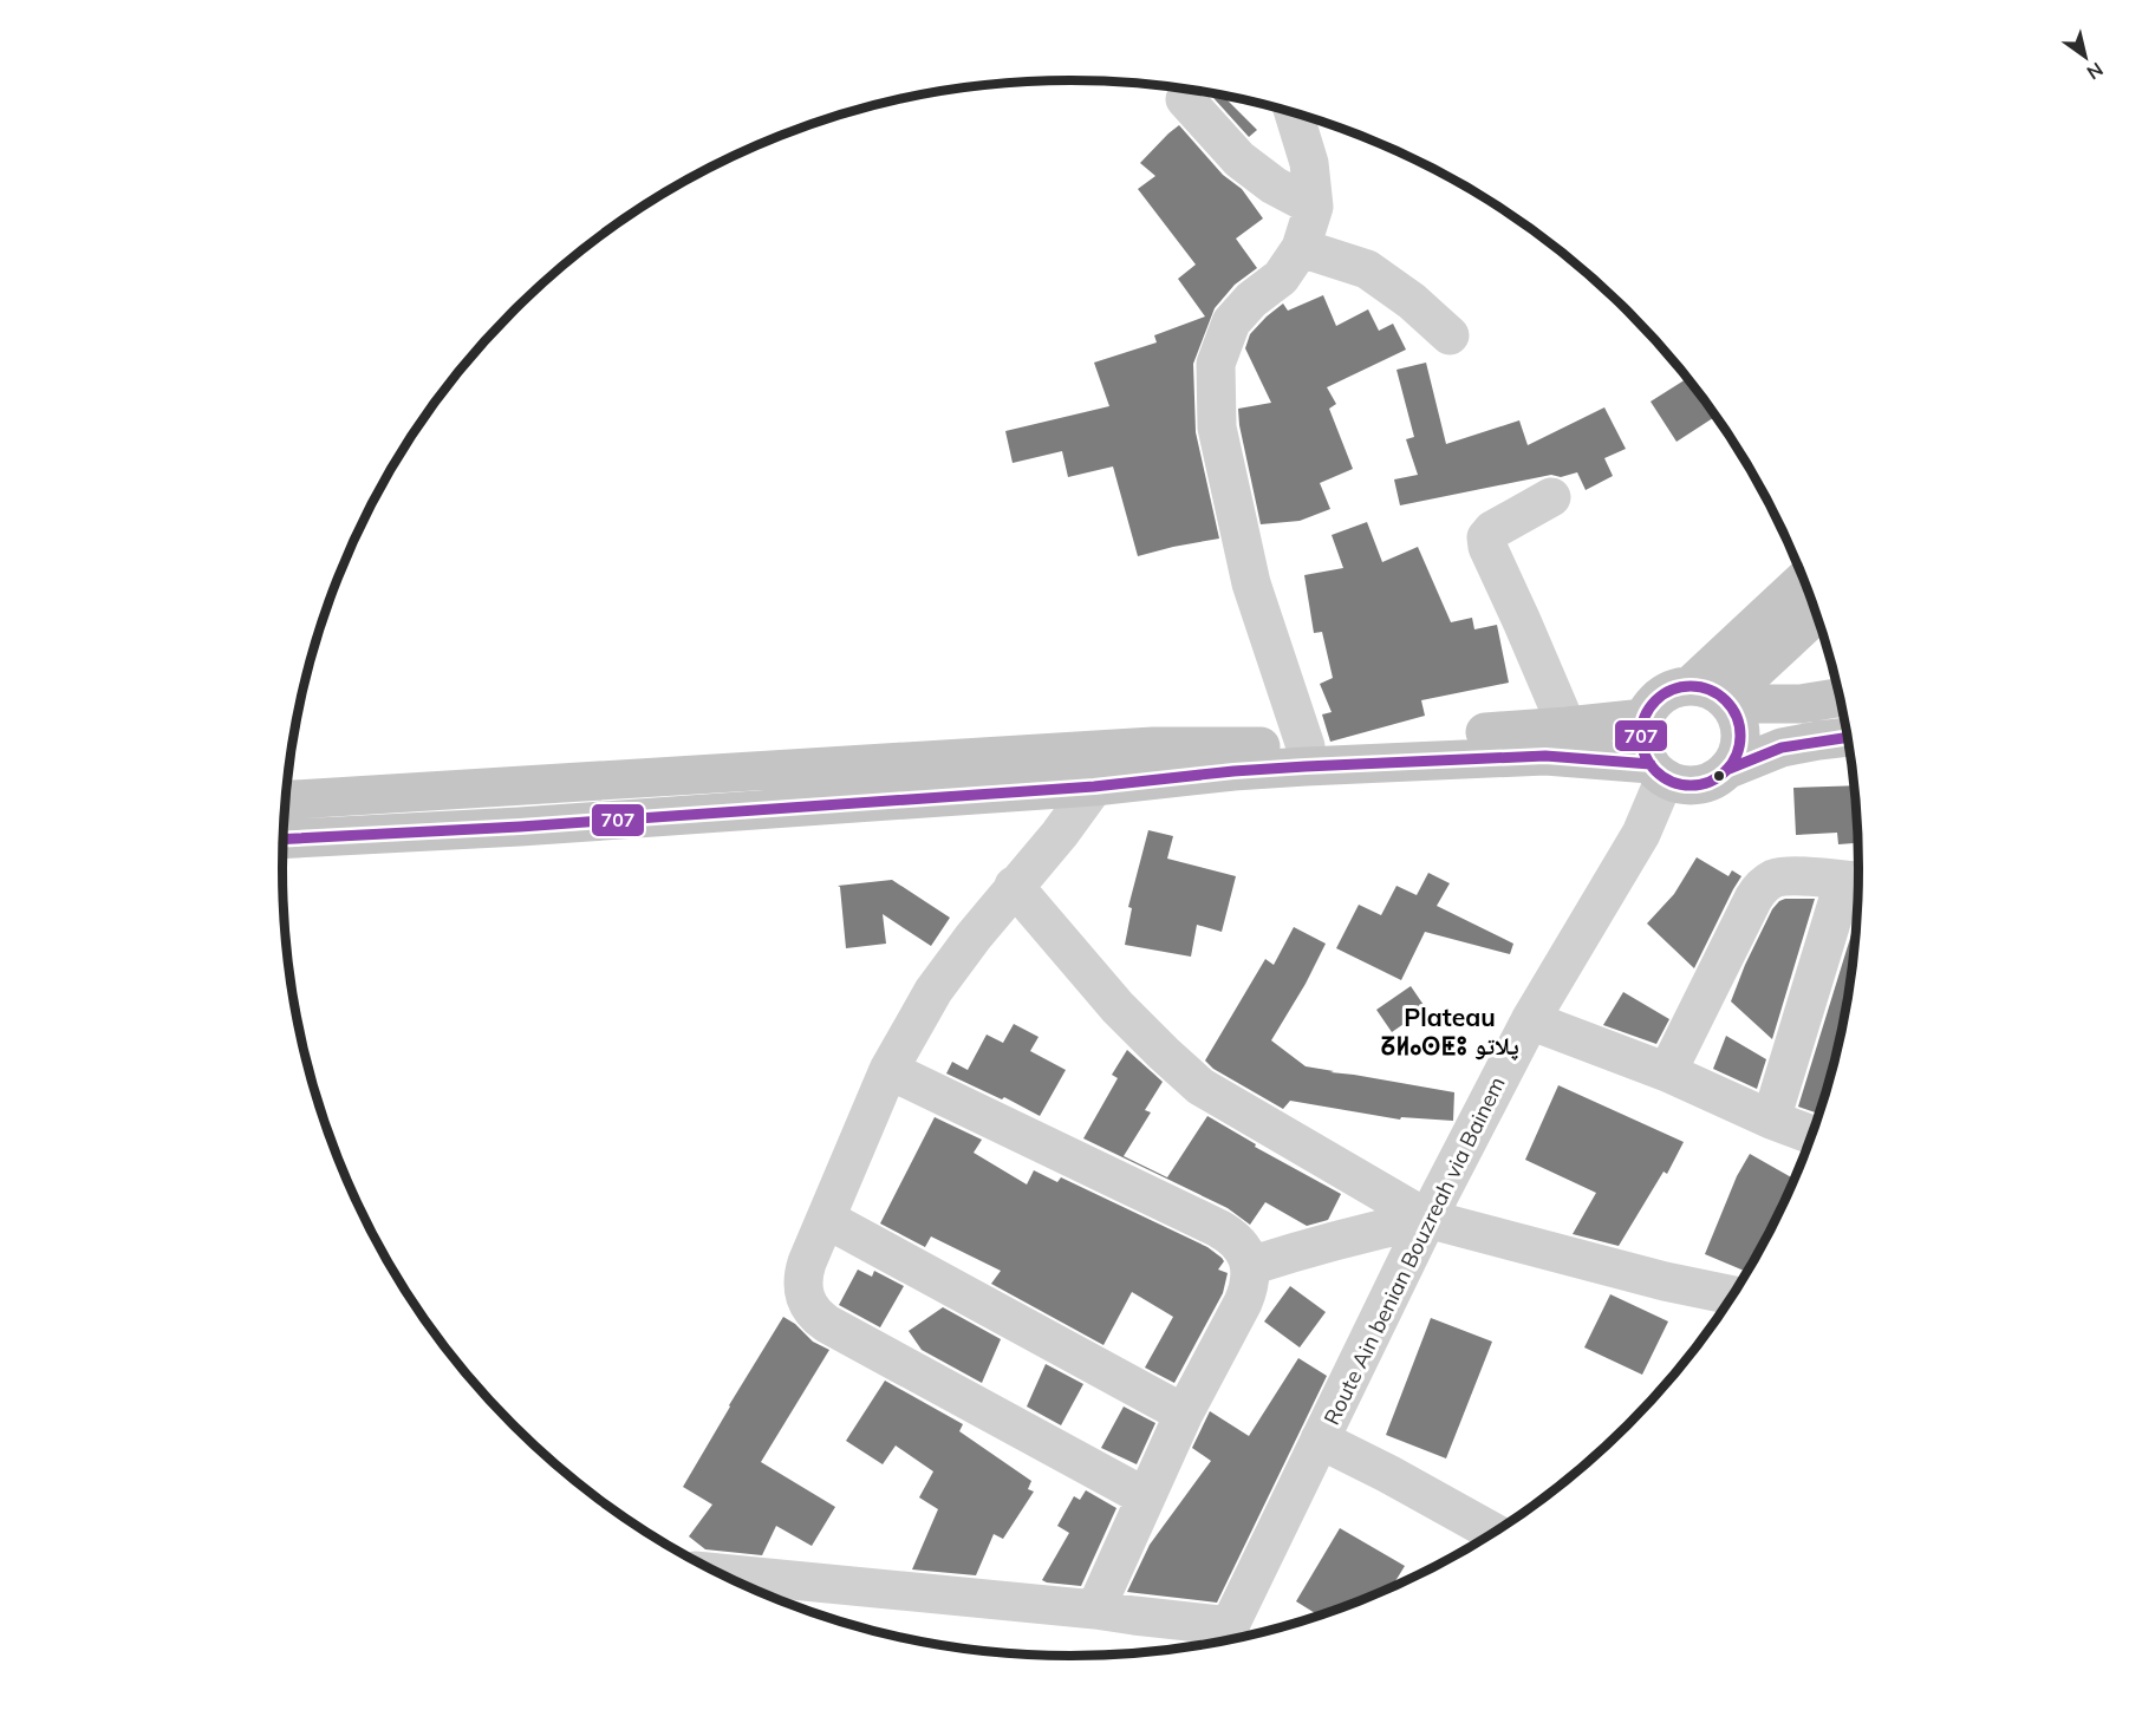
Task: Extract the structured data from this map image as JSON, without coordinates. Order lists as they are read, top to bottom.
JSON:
{
  "streets": {
    "street": ["Route Ain benian Bouzreah via Bainem"]
  },
  "districts": ["Plateau ⵒⵍⴰⵙⵟⵓ پلاتو"],
  "lines": ["transit line 707"],
  "north": "bottom right"
}
